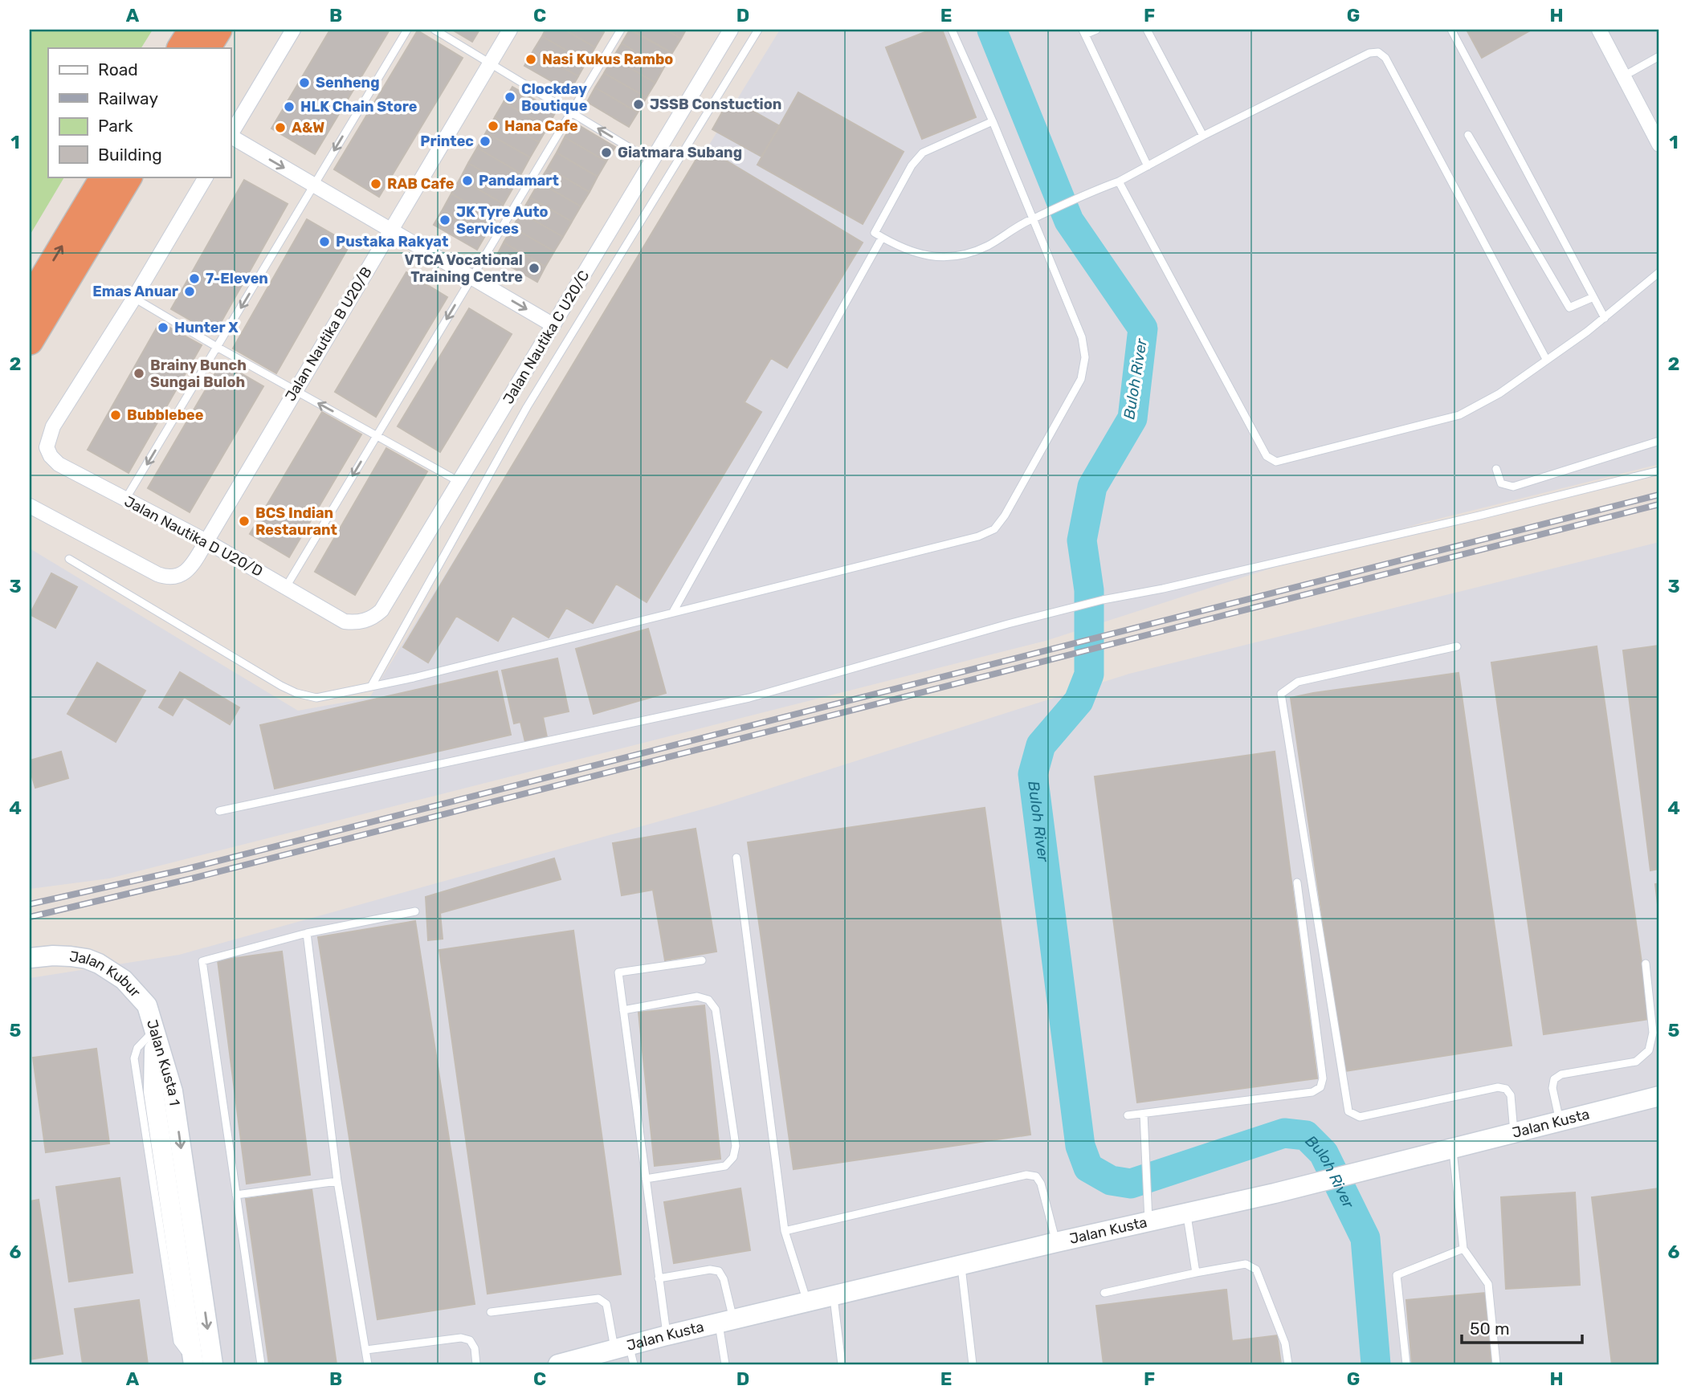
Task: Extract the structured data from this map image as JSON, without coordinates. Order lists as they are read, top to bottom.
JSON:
{
  "streets": {
    "street": [
      "Jalan Nautika B U20/B",
      "Jalan Nautika C U20/C",
      "Jalan Nautika D U20/D",
      "Jalan Kubur",
      "Jalan Kusta 1",
      "Jalan Kusta"
    ]
  },
  "crossings": [
    ["Jalan Nautika B U20/B", "Jalan Nautika D U20/D"],
    ["Jalan Nautika C U20/C", "Jalan Nautika D U20/D"],
    ["Jalan Kubur", "Jalan Kusta 1"]
  ],
  "water": ["Buloh River"],
  "places": [
    "Nasi Kukus Rambo",
    "Senheng",
    "Clockday Boutique",
    "JSSB Constuction",
    "HLK Chain Store",
    "Hana Cafe",
    "A&W",
    "Printec",
    "Giatmara Subang",
    "Pandamart",
    "RAB Cafe",
    "JK Tyre Auto Services",
    "Pustaka Rakyat",
    "VTCA Vocational Training Centre",
    "7-Eleven",
    "Emas Anuar",
    "Hunter X",
    "Brainy Bunch Sungai Buloh",
    "Bubblebee",
    "BCS Indian Restaurant"
  ],
  "legend": [
    "Road",
    "Railway",
    "Park",
    "Building"
  ],
  "scale_bar": "50 m",
  "grid": {
    "columns": [
      "A",
      "B",
      "C",
      "D",
      "E",
      "F",
      "G",
      "H"
    ],
    "rows": [
      "1",
      "2",
      "3",
      "4",
      "5",
      "6"
    ]
  }
}
